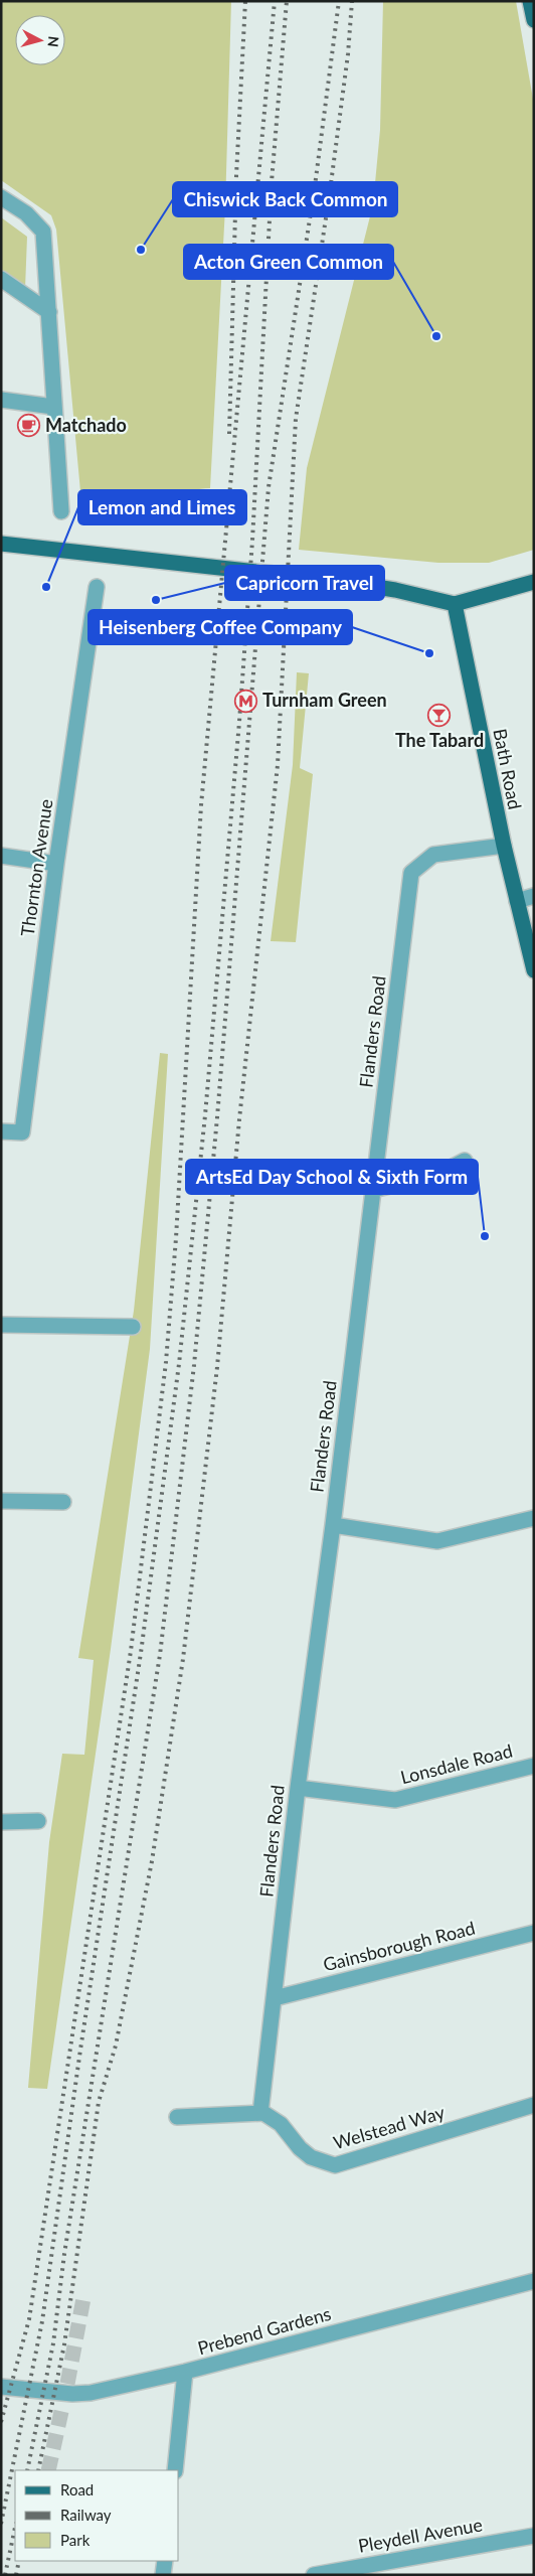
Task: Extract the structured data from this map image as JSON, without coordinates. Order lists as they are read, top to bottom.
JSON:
{
  "streets": {
    "main road": ["Bath Road"],
    "street": [
      "Thornton Avenue",
      "Flanders Road",
      "Lonsdale Road",
      "Gainsborough Road",
      "Welstead Way",
      "Prebend Gardens",
      "Pleydell Avenue"
    ]
  },
  "crossings": [
    ["Bath Road", "Flanders Road"],
    ["Flanders Road", "Lonsdale Road"],
    ["Flanders Road", "Gainsborough Road"],
    ["Flanders Road", "Welstead Way"]
  ],
  "places": {
    "other": [
      "Chiswick Back Common",
      "Acton Green Common",
      "Lemon and Limes",
      "Capricorn Travel",
      "Heisenberg Coffee Company",
      "ArtsEd Day School & Sixth Form"
    ],
    "cafe": ["Matchado"],
    "metro station": ["Turnham Green"],
    "bar": ["The Tabard"]
  },
  "legend": ["Road", "Railway", "Park"],
  "north": "right"
}
